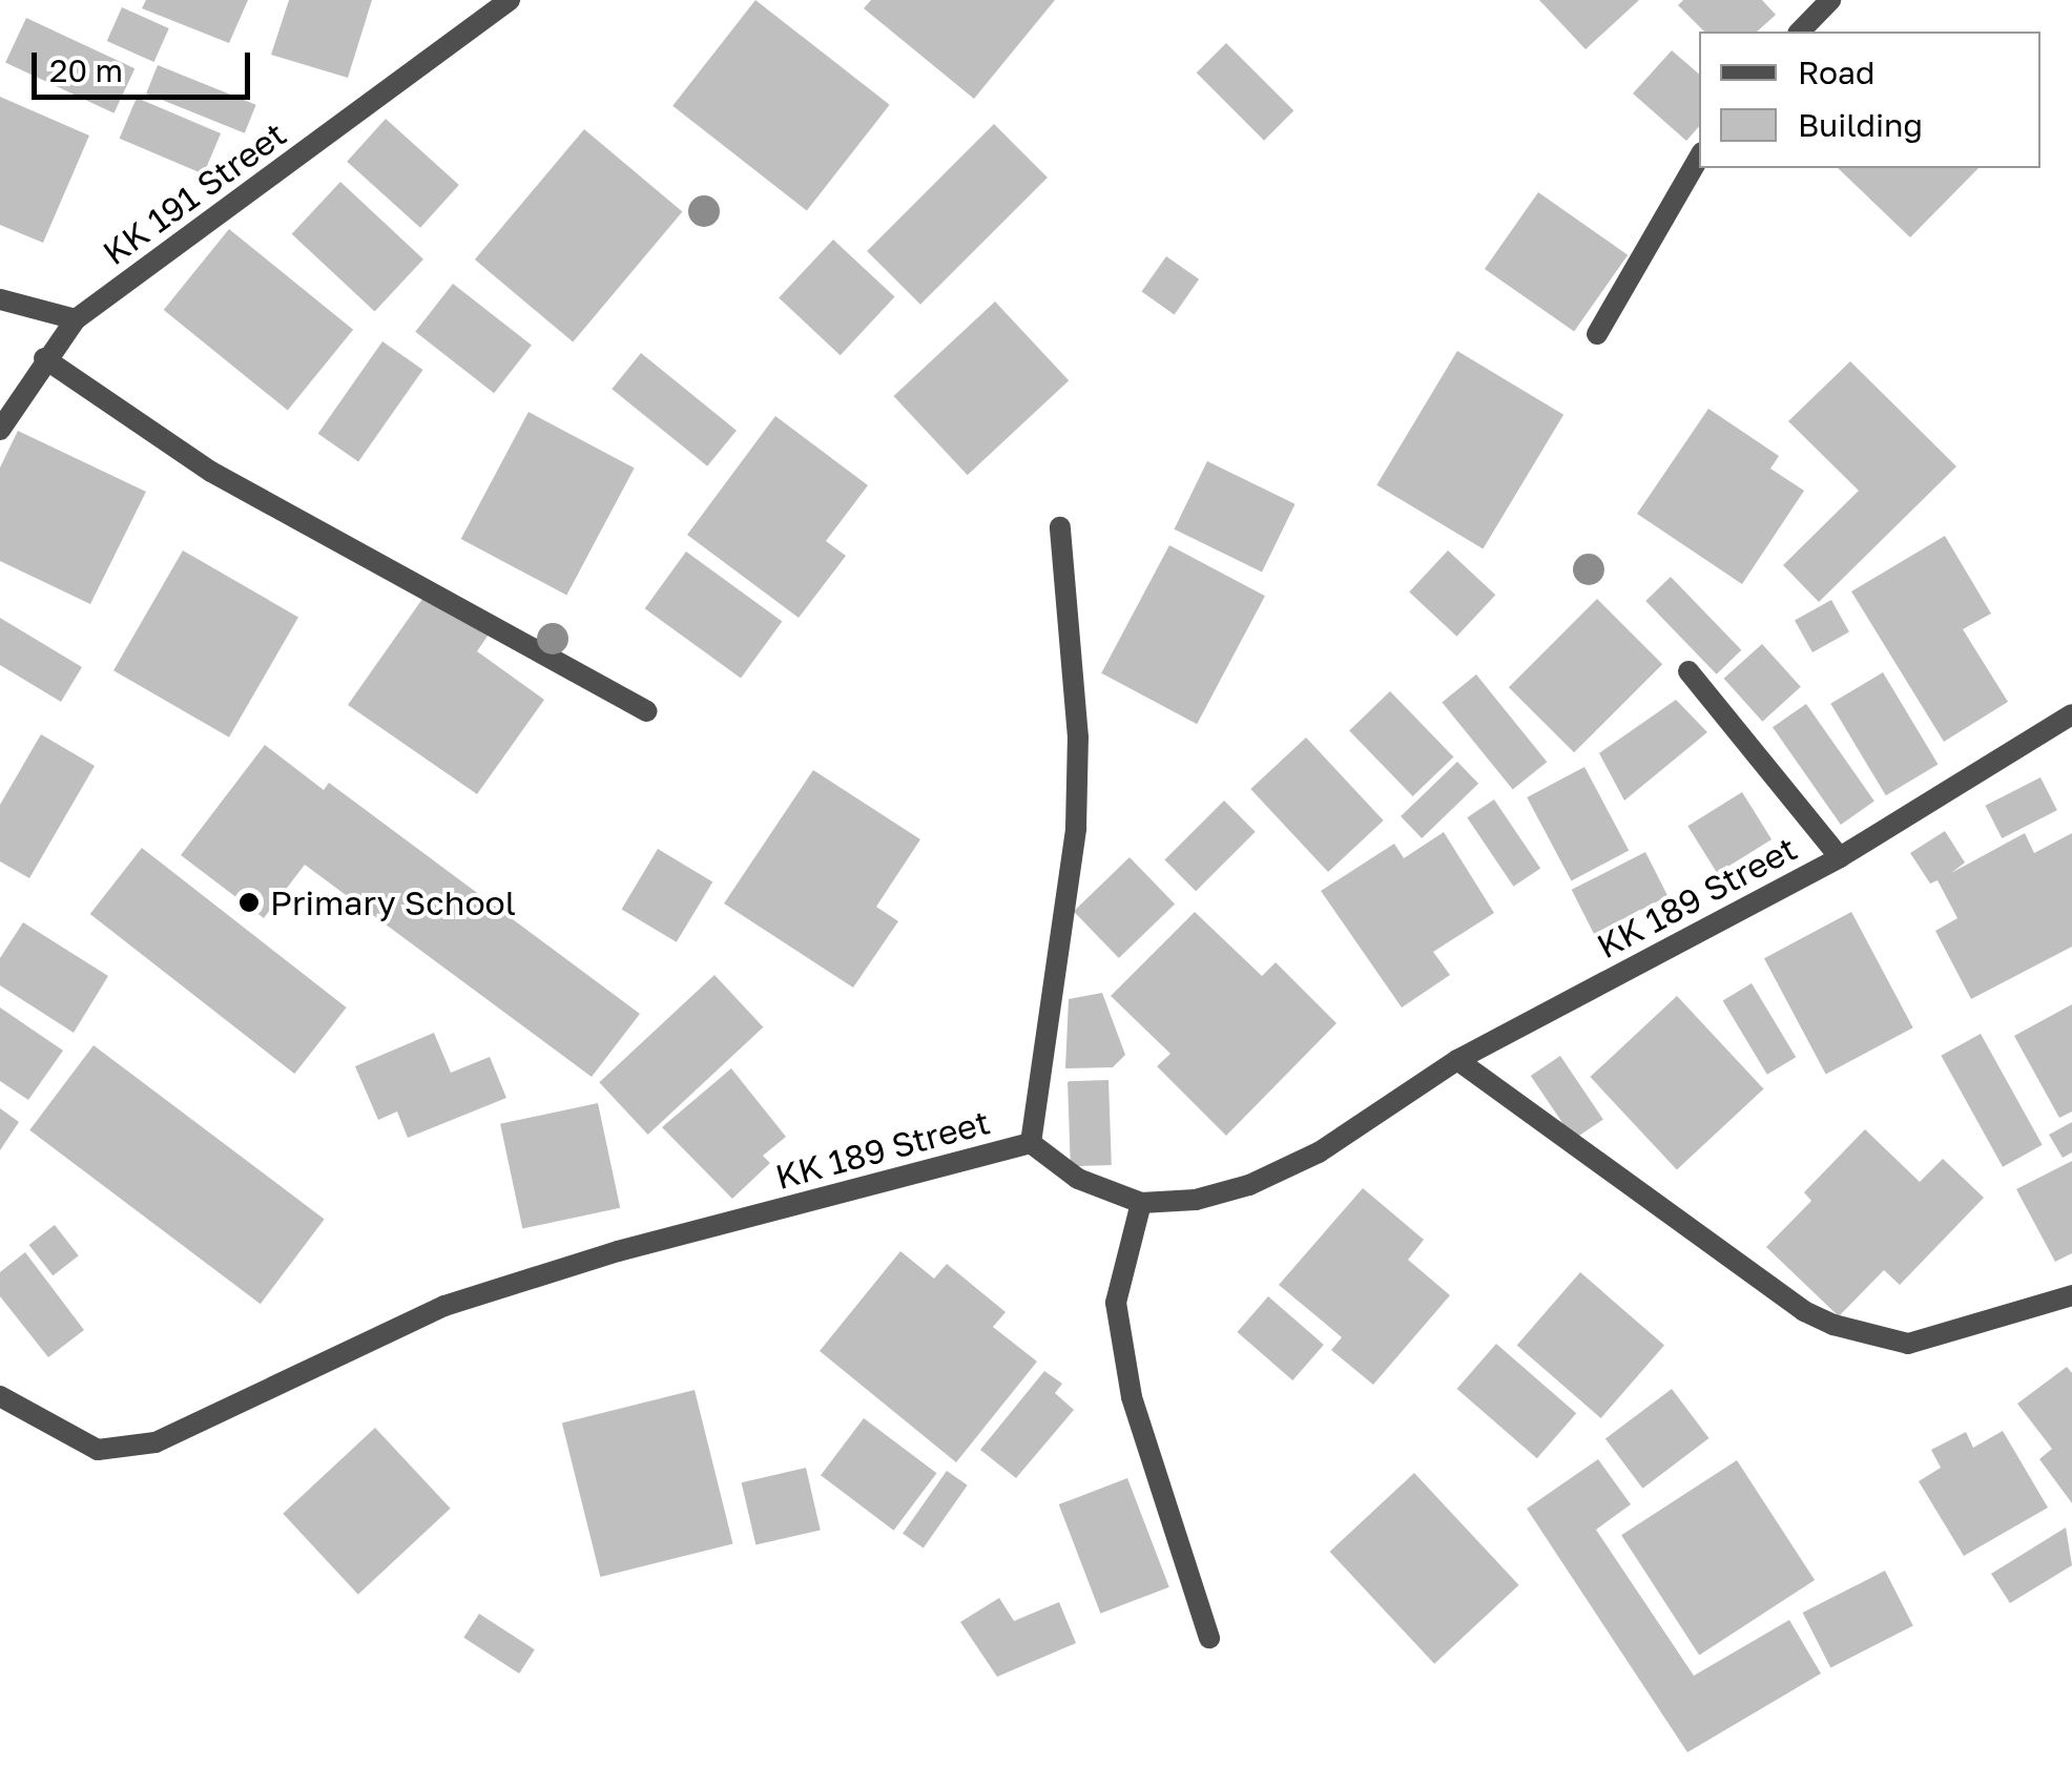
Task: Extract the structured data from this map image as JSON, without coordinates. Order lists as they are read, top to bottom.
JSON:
{
  "streets": {
    "street": ["KK 191 Street", "KK 189 Street"]
  },
  "places": ["Primary School"],
  "legend": ["Road", "Building"],
  "scale_bar": "20 m"
}
